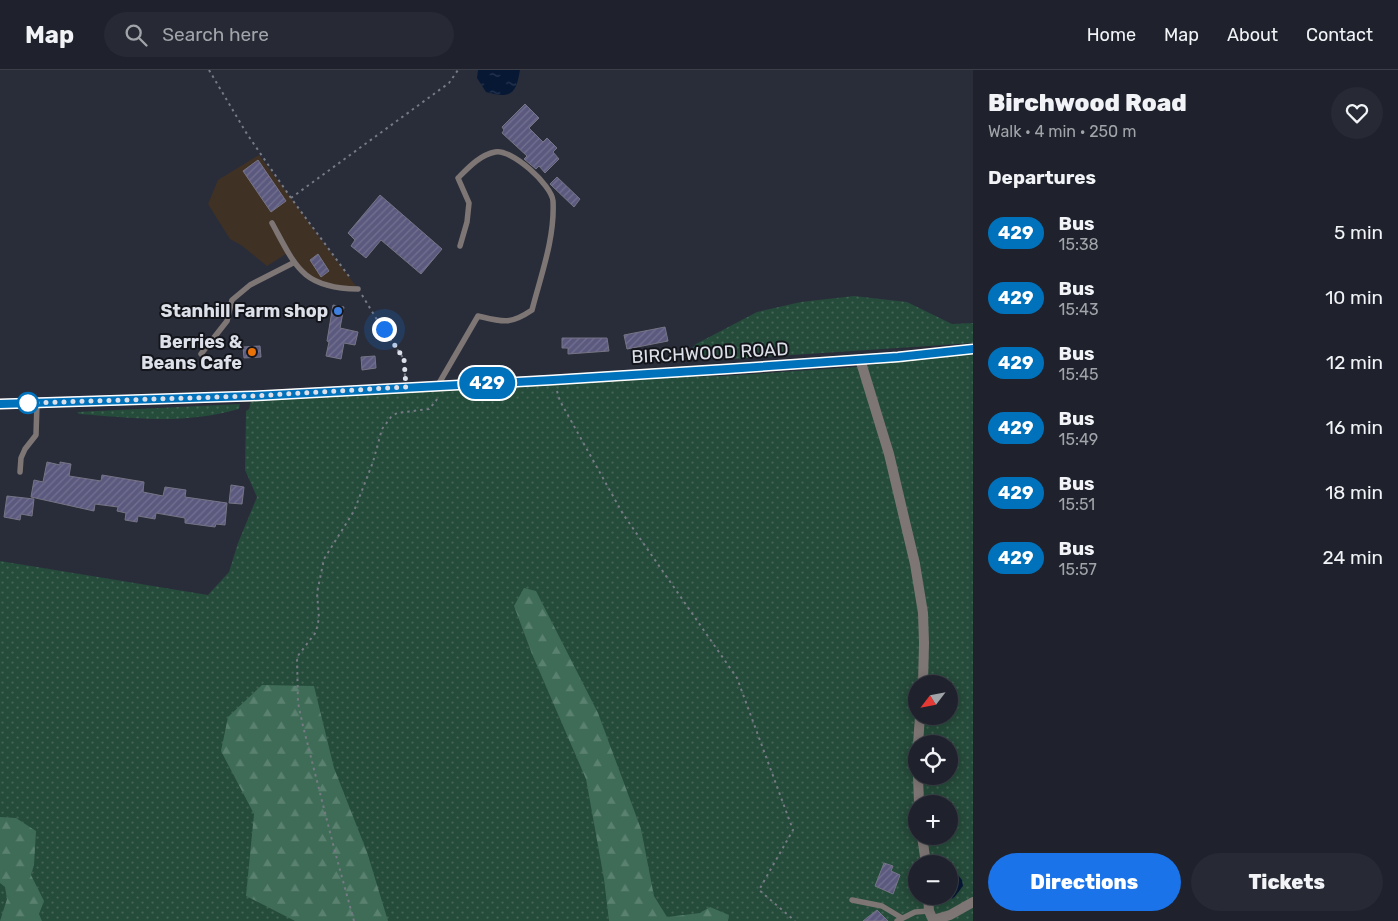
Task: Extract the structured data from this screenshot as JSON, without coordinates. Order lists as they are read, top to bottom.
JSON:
{
  "streets": {
    "street": ["BIRCHWOOD ROAD"]
  },
  "places": ["Stanhill Farm shop", "Berries & Beans Cafe"],
  "lines": ["bus line 429"],
  "north": "bottom left",
  "page": {
    "header": "Map",
    "search": "Search here",
    "nav": [
      "Home",
      "Map",
      "About",
      "Contact"
    ],
    "on_map": "429",
    "heading": [
      ["Birchwood Road", "Walk · 4 min · 250 m"],
      "Departures"
    ],
    "list": [
      {
        "mark": "429",
        "name": "Bus",
        "note": "15:38",
        "value": "5 min"
      },
      {
        "mark": "429",
        "name": "Bus",
        "note": "15:43",
        "value": "10 min"
      },
      {
        "mark": "429",
        "name": "Bus",
        "note": "15:45",
        "value": "12 min"
      },
      {
        "mark": "429",
        "name": "Bus",
        "note": "15:49",
        "value": "16 min"
      },
      {
        "mark": "429",
        "name": "Bus",
        "note": "15:51",
        "value": "18 min"
      },
      {
        "mark": "429",
        "name": "Bus",
        "note": "15:57",
        "value": "24 min"
      }
    ],
    "map_buttons": ["+", "−"],
    "buttons": ["Directions", "Tickets"]
  }
}
